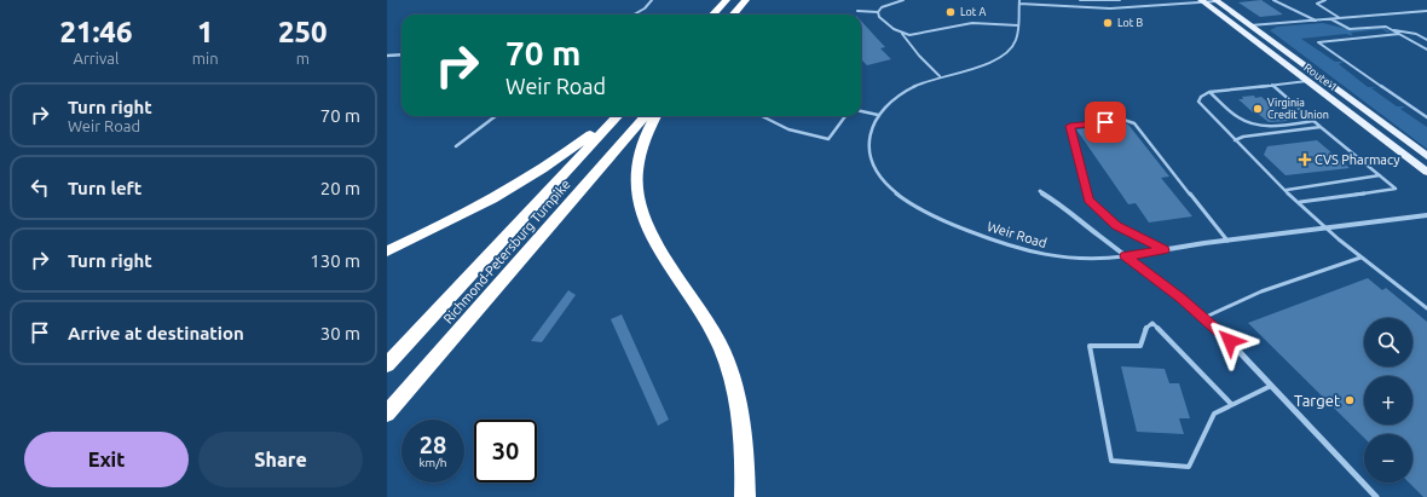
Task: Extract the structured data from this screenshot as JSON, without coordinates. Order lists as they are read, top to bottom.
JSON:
{
  "streets": {
    "highway": ["Richmond-Petersburg Turnpike"],
    "main road": ["Route 1"],
    "street": ["Weir Road"]
  },
  "places": {
    "other": [
      "Lot A",
      "Lot B",
      "Virginia Credit Union",
      "Target"
    ],
    "health": ["CVS Pharmacy"]
  },
  "page": {
    "eta": [
      "21:46",
      "Arrival",
      "1",
      "min",
      "250",
      "m"
    ],
    "turn": ["70 m", "Weir Road"],
    "list": [
      {
        "name": "Turn right",
        "note": "Weir Road",
        "value": "70 m"
      },
      {
        "name": "Turn left",
        "value": "20 m"
      },
      {
        "name": "Turn right",
        "value": "130 m"
      },
      {
        "name": "Arrive at destination",
        "value": "30 m"
      }
    ],
    "map_buttons": ["+", "−"],
    "speed": "28 km/h",
    "limit": "30",
    "buttons": ["Exit", "Share"]
  }
}
